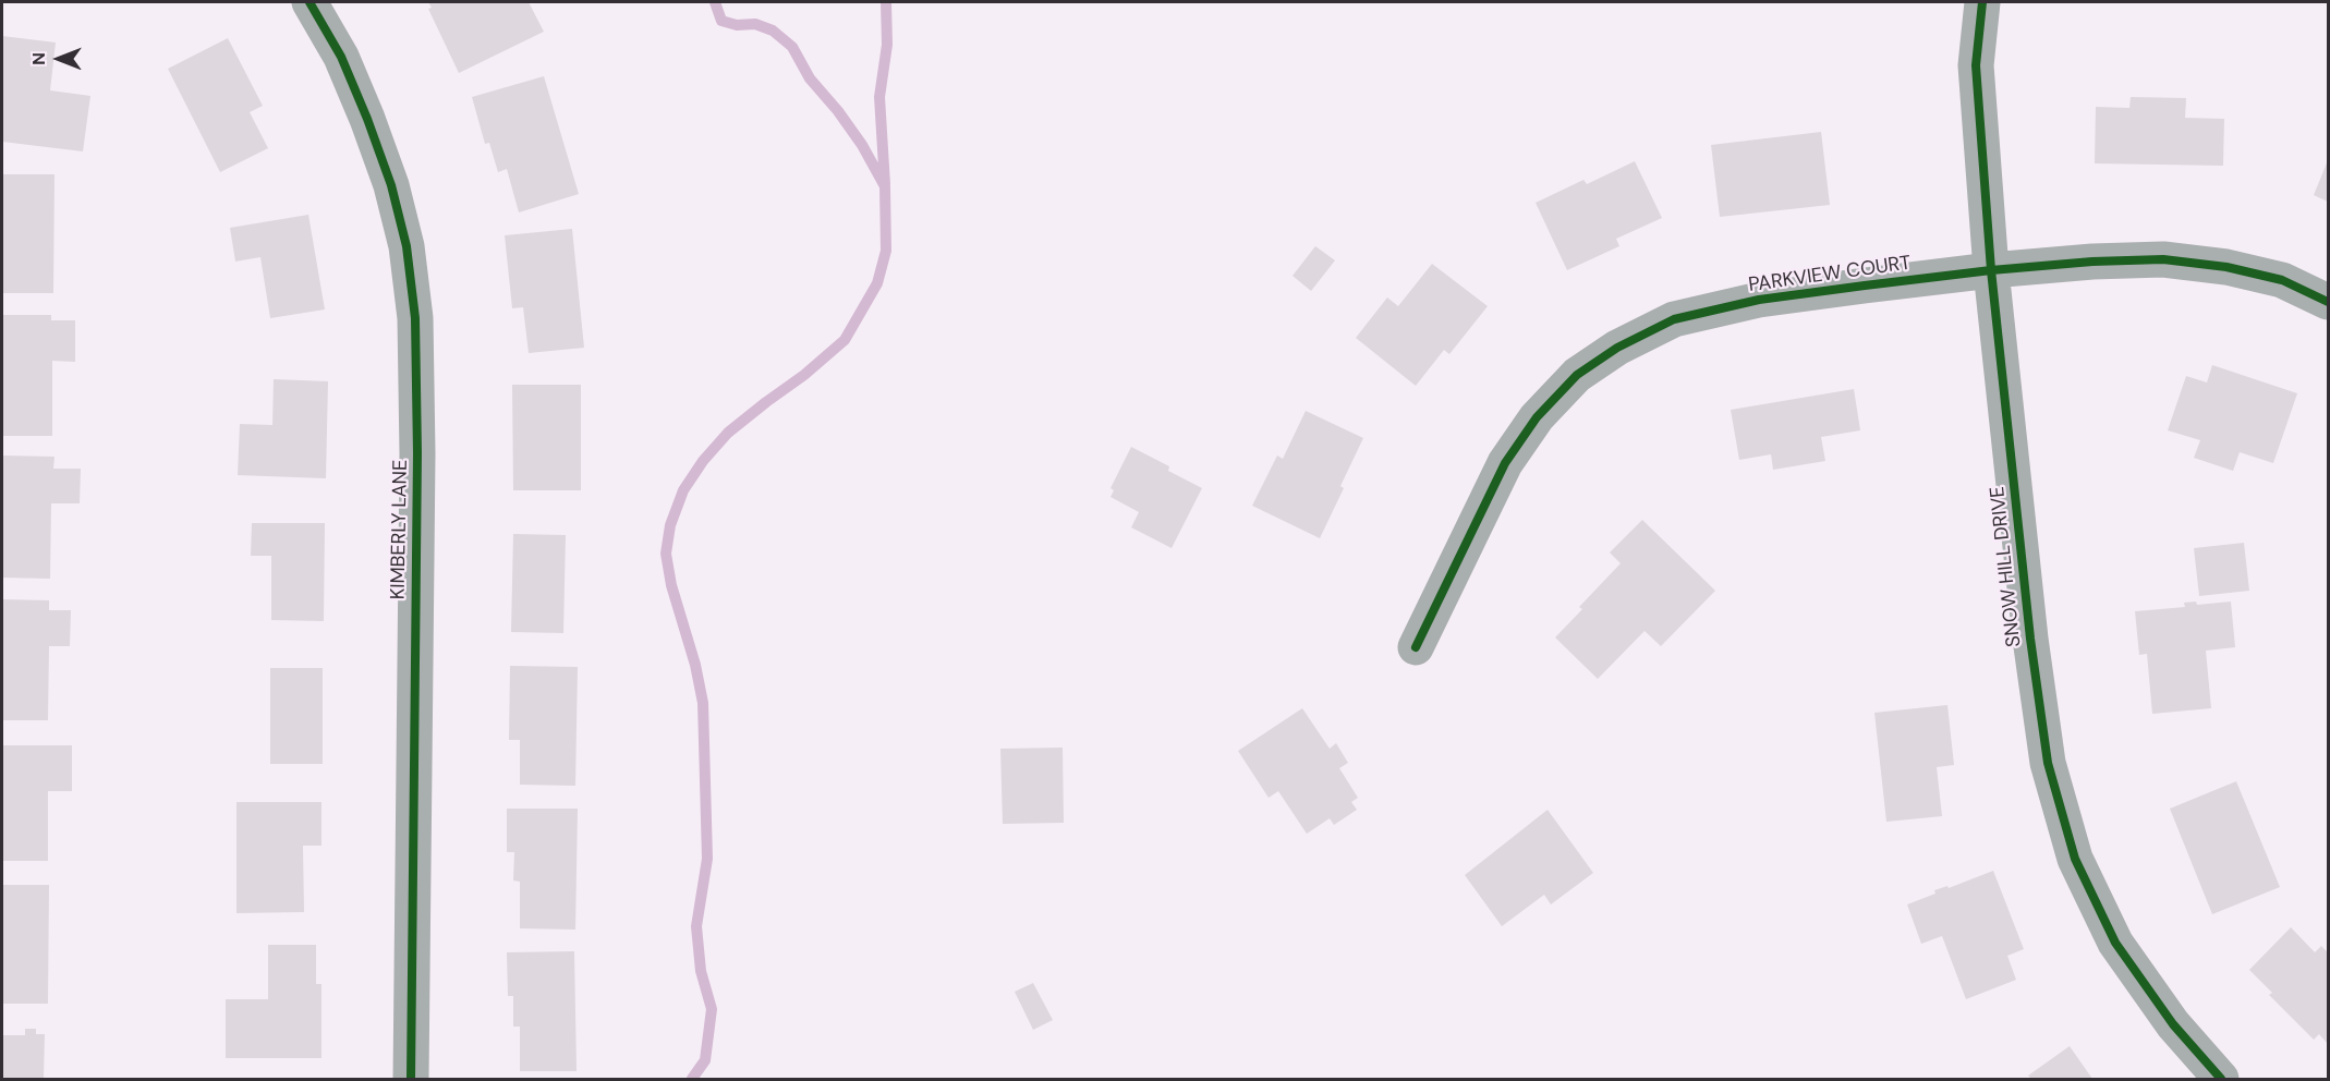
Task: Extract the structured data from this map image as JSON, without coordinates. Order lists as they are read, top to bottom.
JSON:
{
  "streets": {
    "street": ["PARKVIEW COURT", "KIMBERLY LANE", "SNOW HILL DRIVE"]
  },
  "crossings": [
    ["PARKVIEW COURT", "SNOW HILL DRIVE"]
  ],
  "north": "left"
}
